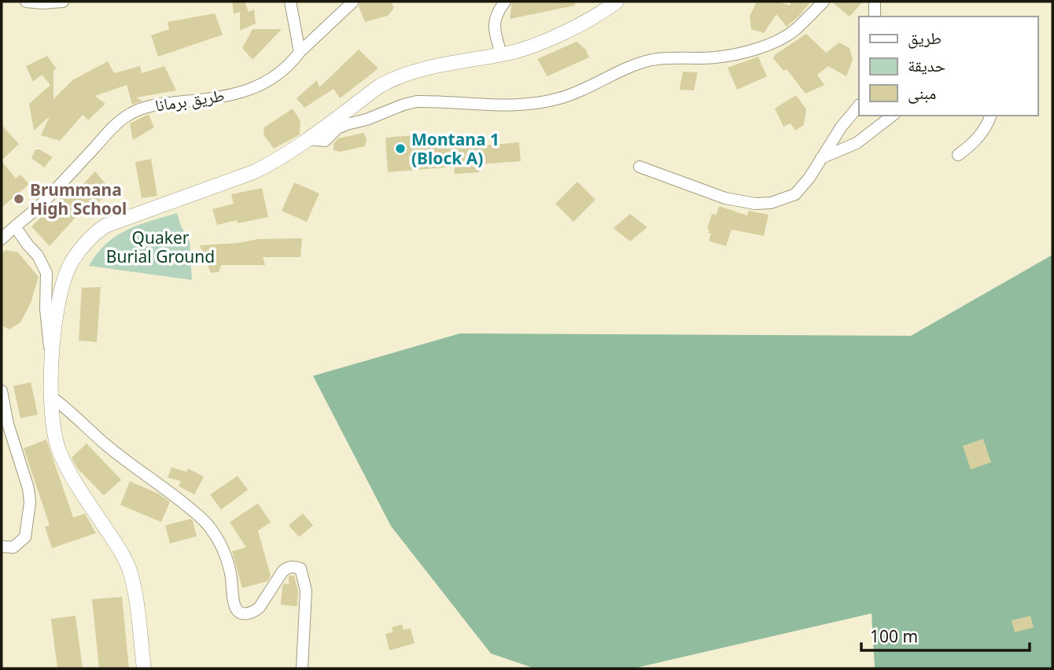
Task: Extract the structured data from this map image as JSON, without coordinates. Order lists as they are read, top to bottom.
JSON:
{
  "streets": {
    "street": ["طريق برمانا"]
  },
  "parks": ["Quaker Burial Ground"],
  "places": ["Montana 1 (Block A)", "Brummana High School"],
  "legend": ["طريق", "حديقة", "مبنى"],
  "scale_bar": "100 m"
}
